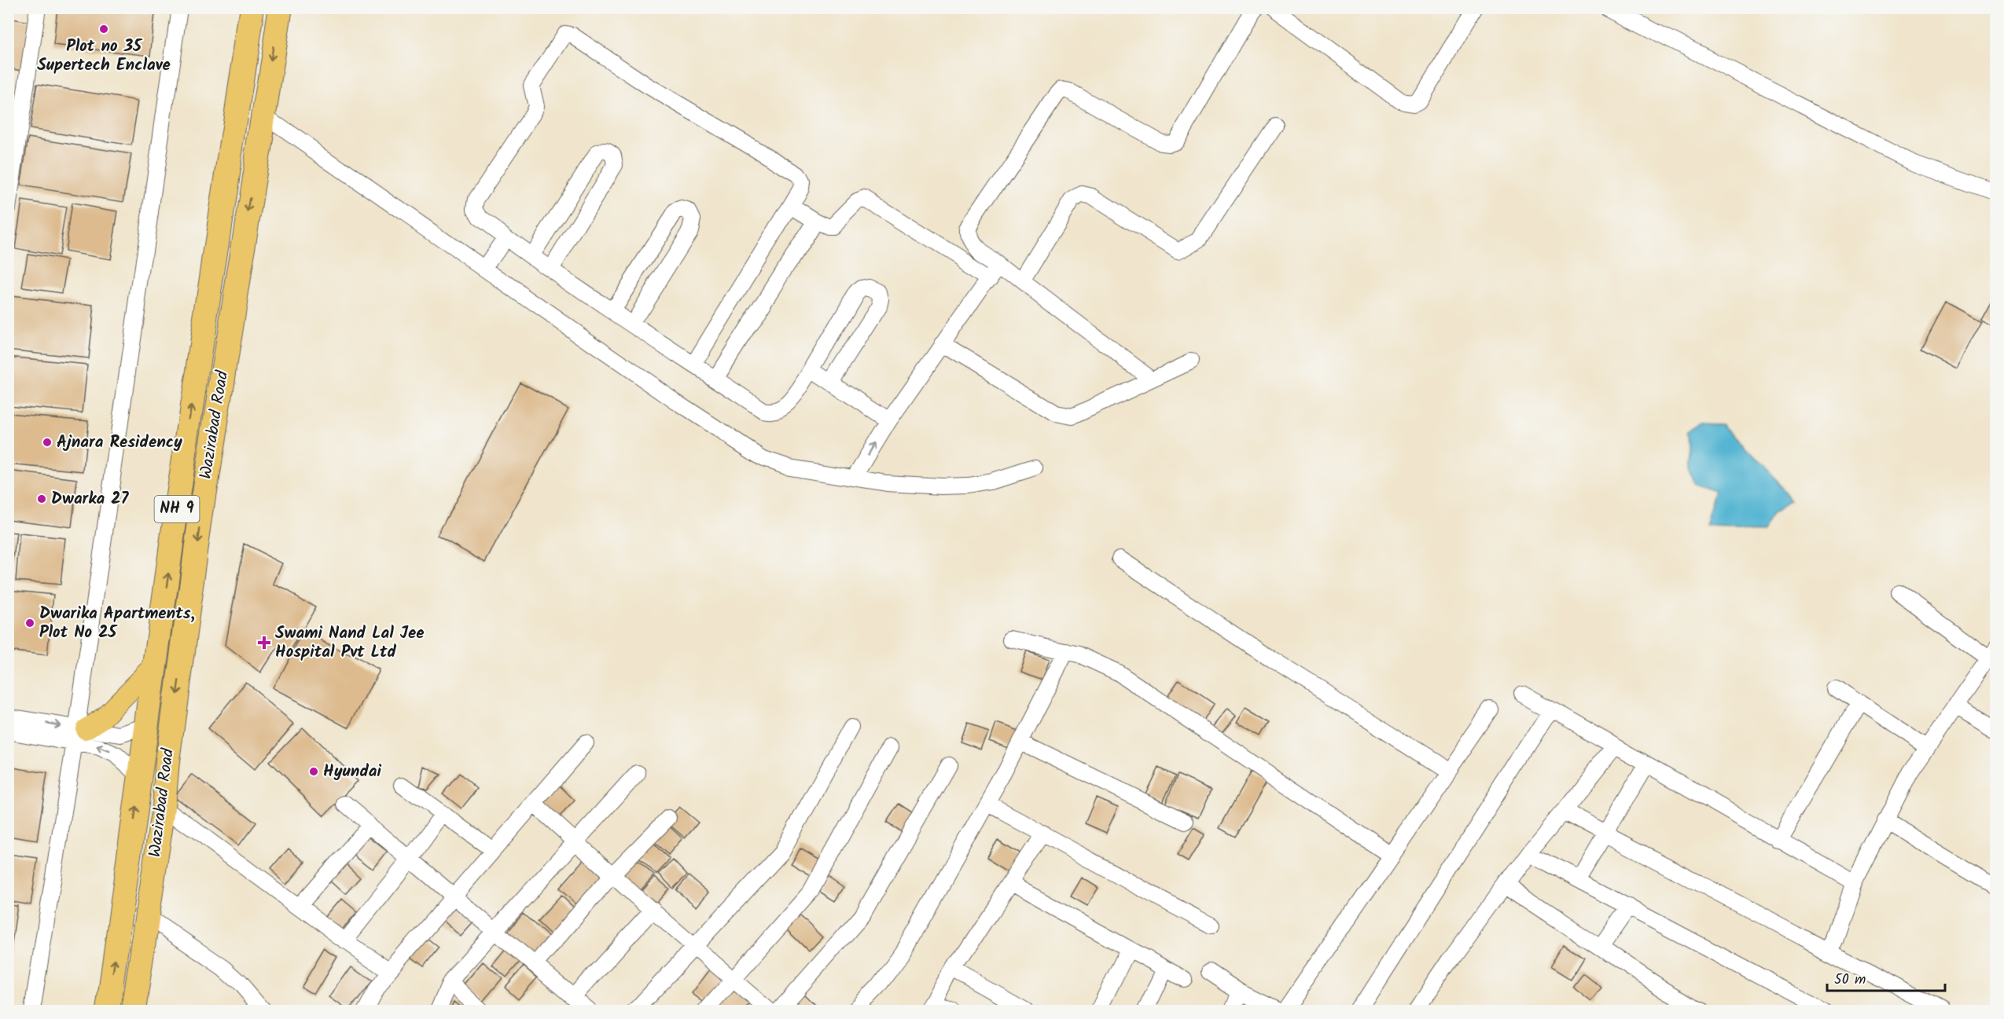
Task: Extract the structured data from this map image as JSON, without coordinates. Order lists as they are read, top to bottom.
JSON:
{
  "streets": {
    "highway": ["Wazirabad Road", "NH 9"]
  },
  "places": {
    "other": [
      "Plot no 35 Supertech Enclave",
      "Ajnara Residency",
      "Dwarka 27",
      "Dwarika Apartments, Plot No 25",
      "Hyundai"
    ],
    "health": ["Swami Nand Lal Jee Hospital Pvt Ltd"]
  },
  "scale_bar": "50 m"
}
